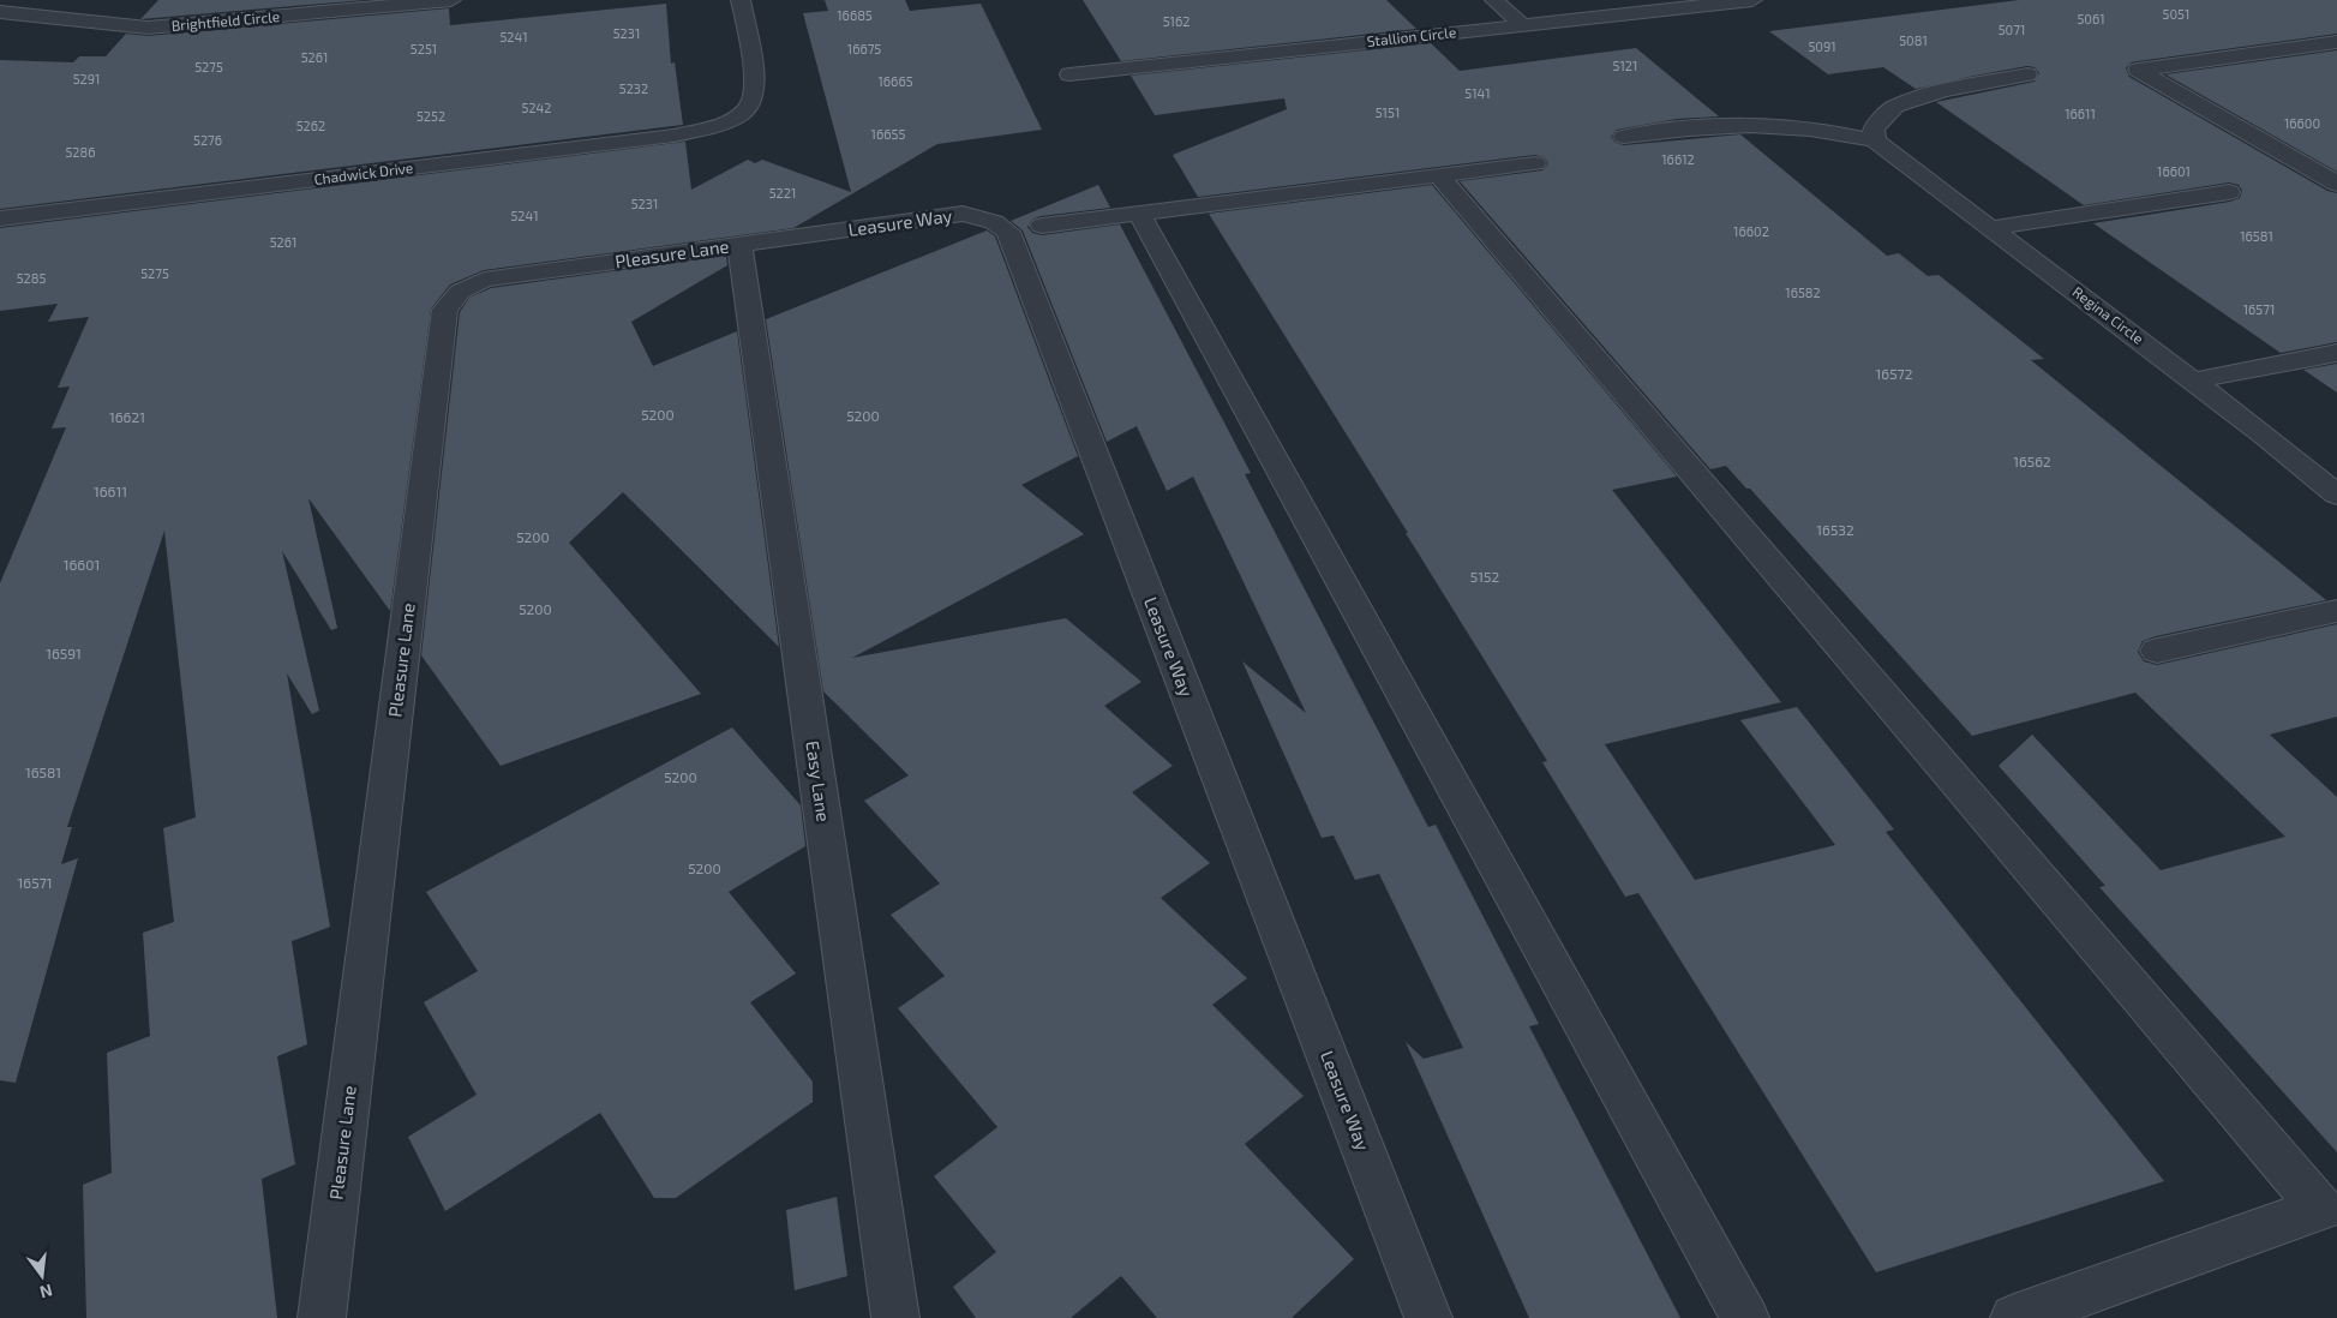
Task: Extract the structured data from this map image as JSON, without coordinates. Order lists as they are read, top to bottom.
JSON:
{
  "streets": {
    "street": [
      "Brightfield Circle",
      "Stallion Circle",
      "Chadwick Drive",
      "Leasure Way",
      "Pleasure Lane",
      "Regina Circle",
      "Easy Lane"
    ]
  },
  "crossings": [
    ["Leasure Way", "Pleasure Lane"],
    ["Leasure Way", "Easy Lane"],
    ["Pleasure Lane", "Easy Lane"]
  ],
  "house_numbers": [
    "5051",
    "16685",
    "5061",
    "5162",
    "5071",
    "5231",
    "5241",
    "5081",
    "5091",
    "5251",
    "16675",
    "5261",
    "5121",
    "5275",
    "5291",
    "16665",
    "5232",
    "5141",
    "5242",
    "5151",
    "16611",
    "5252",
    "16600",
    "5262",
    "16655",
    "5276",
    "5286",
    "16612",
    "16601",
    "5221",
    "5231",
    "5241",
    "16602",
    "16581",
    "5261",
    "5275",
    "5285",
    "16582",
    "16571",
    "16572",
    "5200",
    "5200",
    "16621",
    "16562",
    "16611",
    "16532",
    "5200",
    "16601",
    "5152",
    "5200",
    "16591",
    "16581",
    "5200",
    "5200",
    "16571"
  ],
  "north": "bottom"
}
